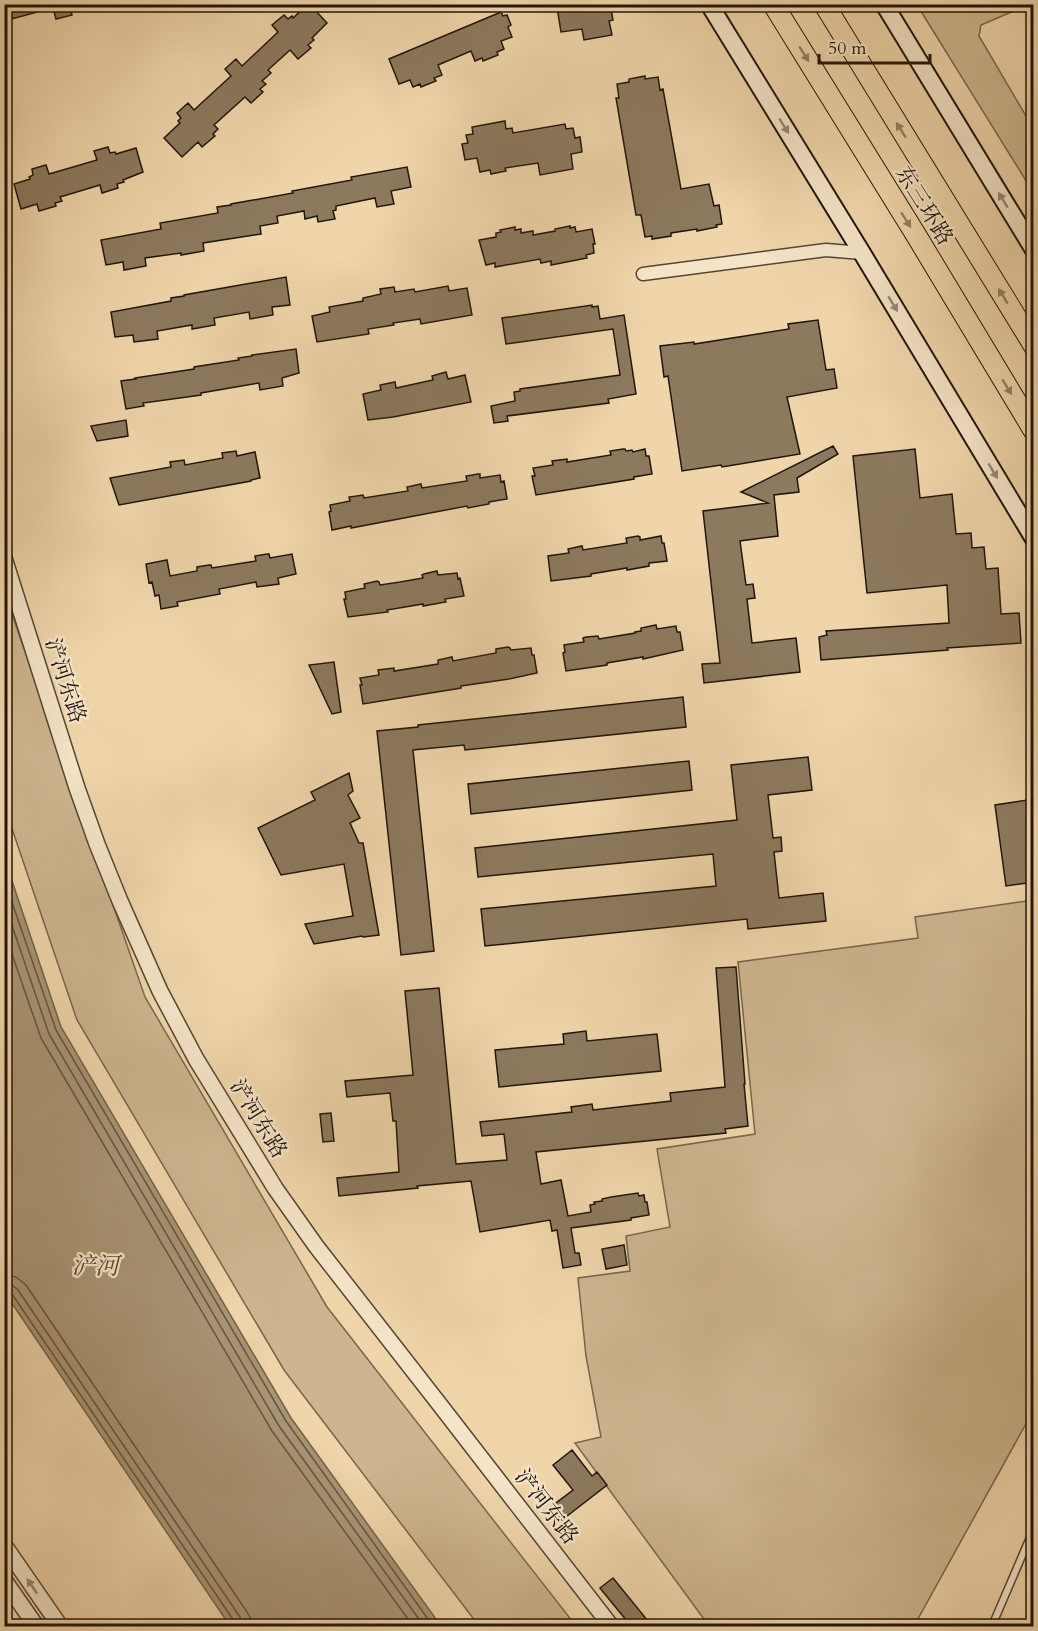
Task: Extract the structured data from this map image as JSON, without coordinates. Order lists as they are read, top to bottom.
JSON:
{
  "streets": {
    "highway": ["东三环路"],
    "street": ["浐河东路"]
  },
  "water": ["浐河"],
  "scale_bar": "50 m"
}
